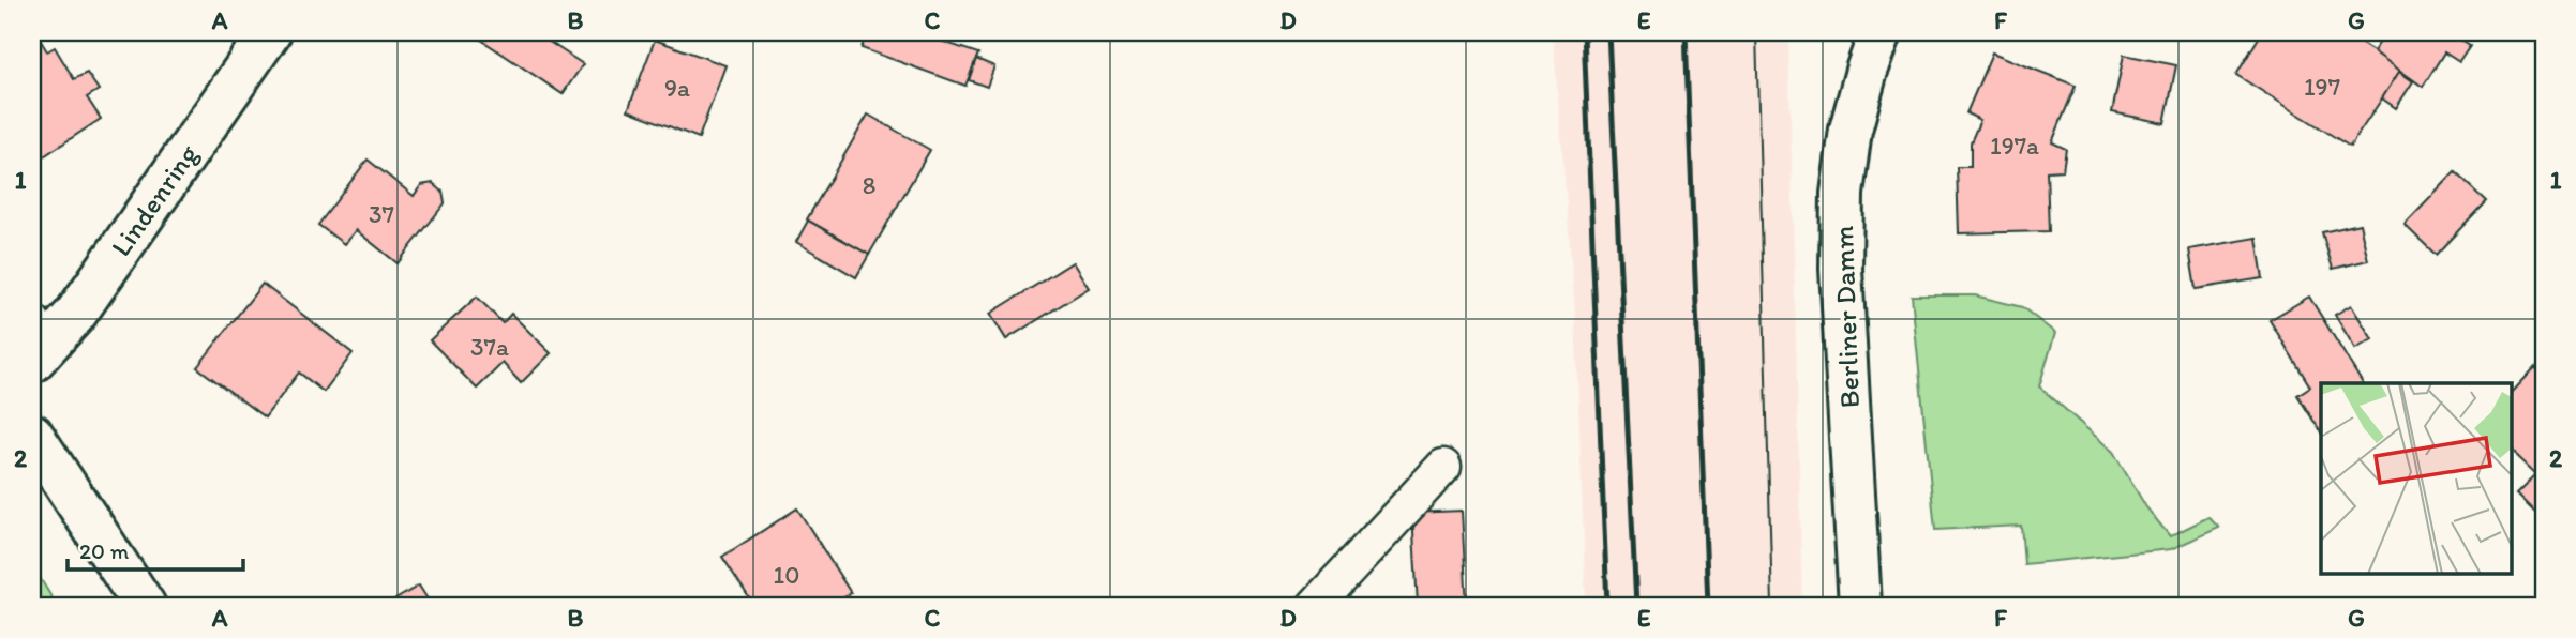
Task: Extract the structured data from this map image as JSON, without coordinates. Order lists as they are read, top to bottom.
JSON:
{
  "streets": {
    "street": ["Lindenring", "Berliner Damm"]
  },
  "house_numbers": [
    "197",
    "9a",
    "197a",
    "8",
    "37",
    "37a",
    "10"
  ],
  "scale_bar": "20 m",
  "grid": {
    "columns": [
      "A",
      "B",
      "C",
      "D",
      "E",
      "F",
      "G"
    ],
    "rows": ["1", "2"]
  }
}
